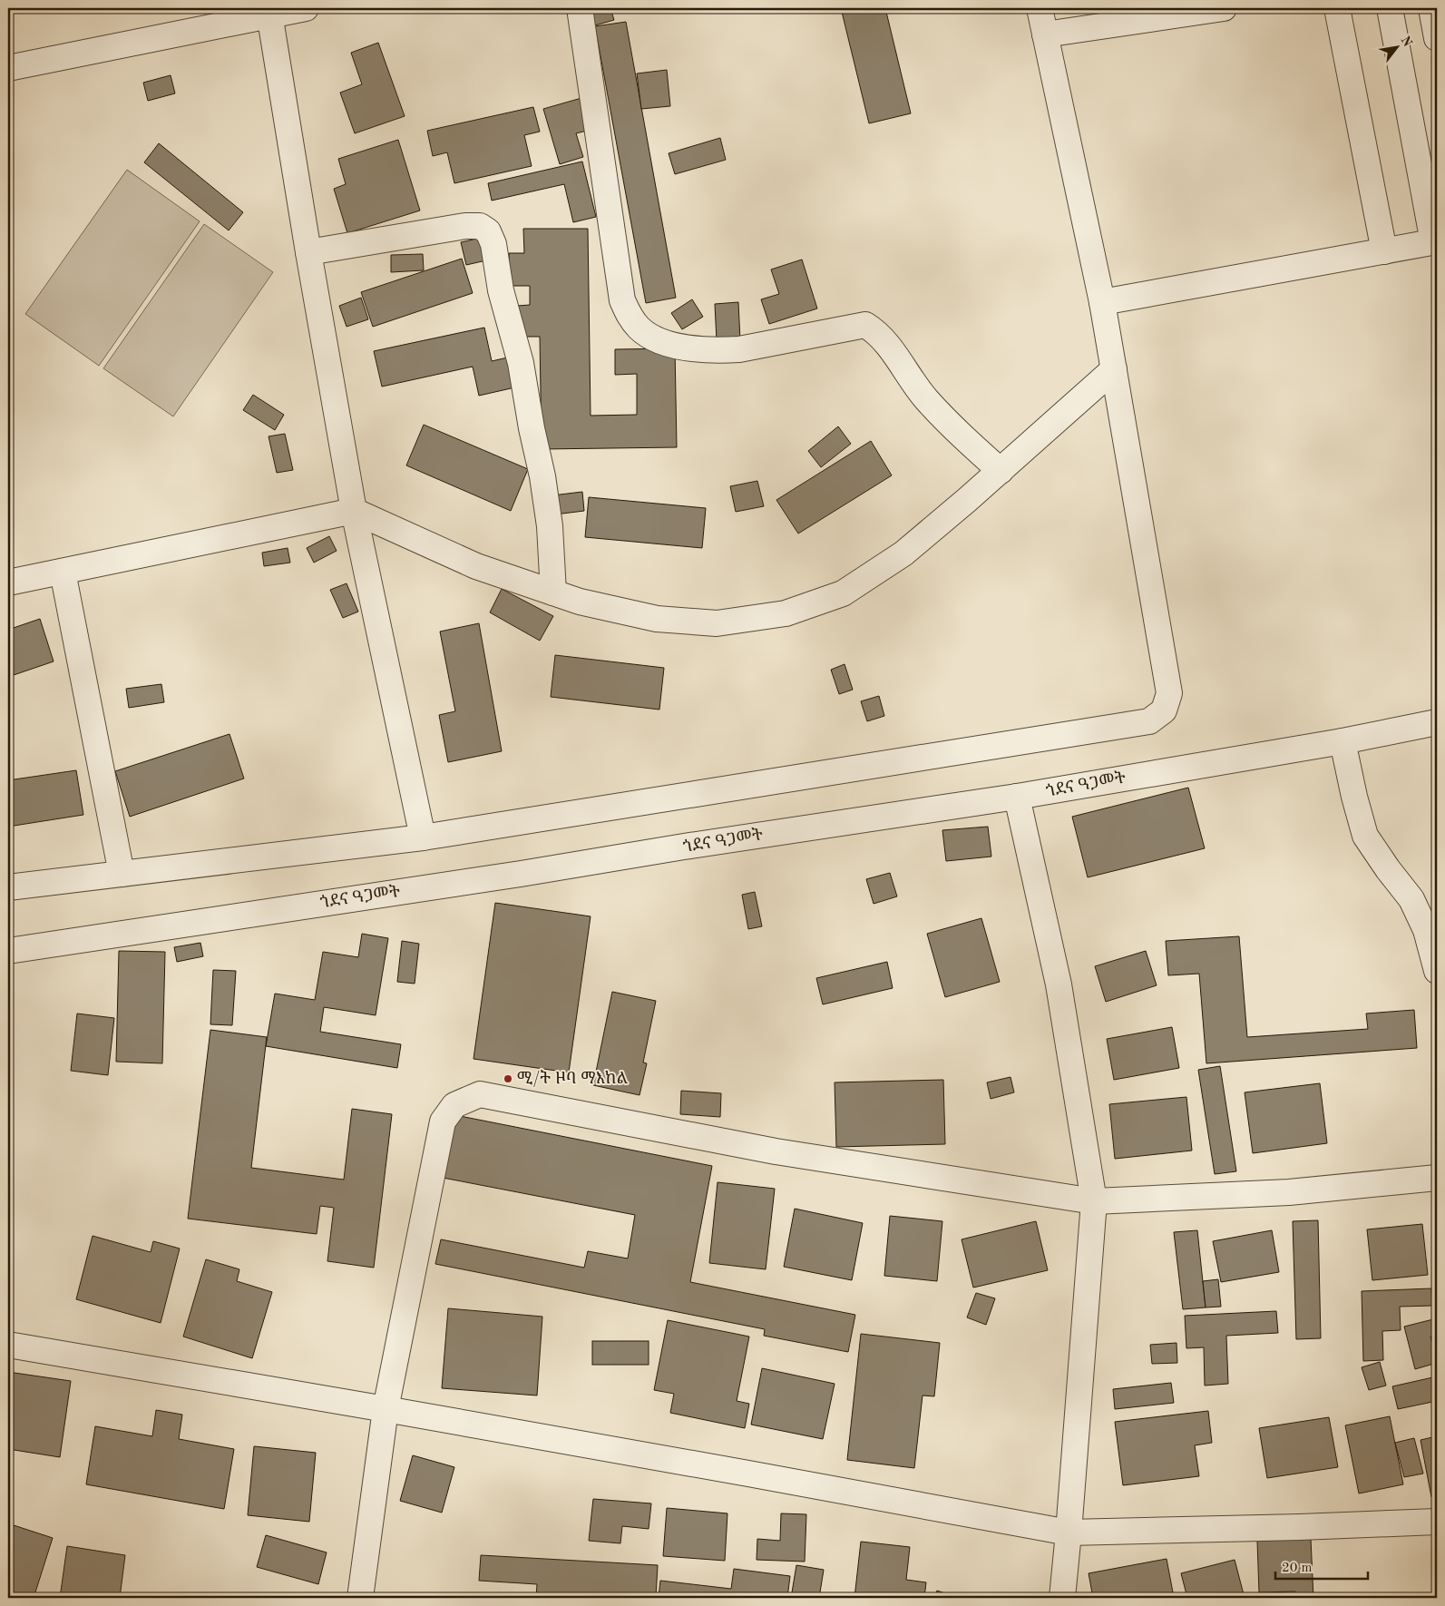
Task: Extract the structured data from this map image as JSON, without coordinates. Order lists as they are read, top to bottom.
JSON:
{
  "streets": {
    "street": ["ጎደና ዓጋመት"]
  },
  "places": ["ሚ/ት ዞባ ማእከል"],
  "scale_bar": "20 m",
  "north": "top right"
}
